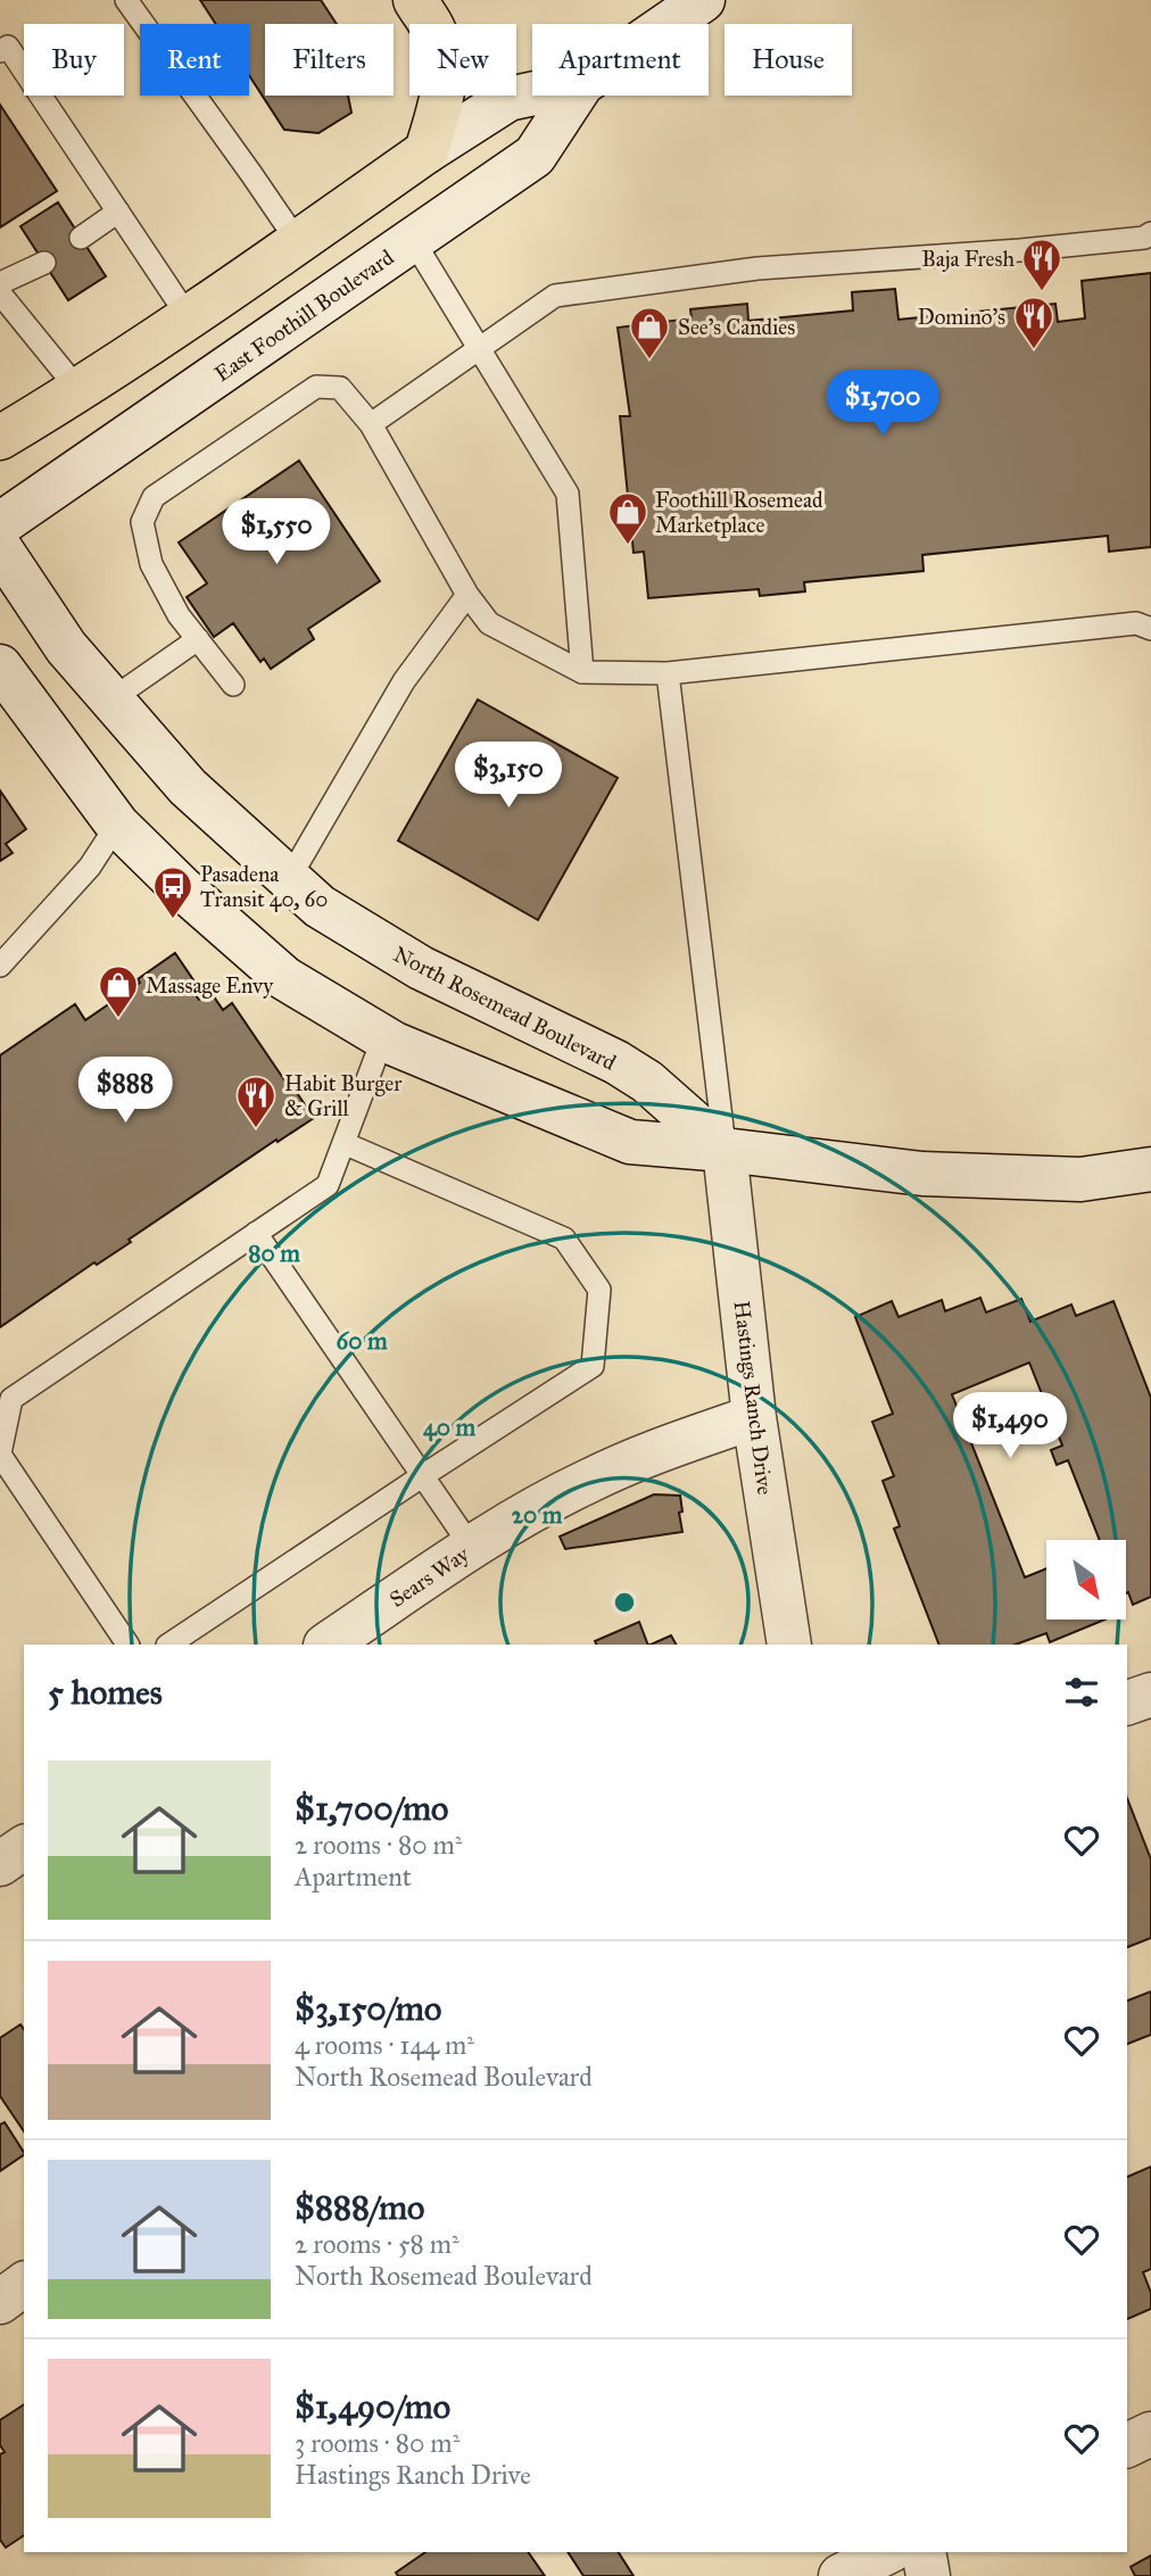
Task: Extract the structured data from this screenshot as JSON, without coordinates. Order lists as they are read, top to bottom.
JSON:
{
  "streets": {
    "main road": [
      "East Foothill Boulevard",
      "North Rosemead Boulevard",
      "Hastings Ranch Drive",
      "Sears Way"
    ]
  },
  "crossings": [
    ["North Rosemead Boulevard", "Hastings Ranch Drive"],
    ["Hastings Ranch Drive", "Sears Way"]
  ],
  "places": {
    "restaurant": ["Baja Fresh", "Domino's", "Habit Burger & Grill"],
    "shop": ["See's Candies", "Foothill Rosemead Marketplace", "Massage Envy"],
    "bus stop": ["Pasadena Transit 40, 60"]
  },
  "north": "bottom right",
  "page": {
    "chip": [
      "Buy",
      "Rent",
      "Filters",
      "New",
      "Apartment",
      "House"
    ],
    "price": [
      "$1,700",
      "$1,550",
      "$3,150",
      "$888",
      "$1,490"
    ],
    "heading": "5 homes",
    "list": [
      {
        "name": "$1,700/mo",
        "note": "2 rooms · 80 m² · Apartment"
      },
      {
        "name": "$3,150/mo",
        "note": "4 rooms · 144 m² · North Rosemead Boulevard"
      },
      {
        "name": "$888/mo",
        "note": "2 rooms · 58 m² · North Rosemead Boulevard"
      },
      {
        "name": "$1,490/mo",
        "note": "3 rooms · 80 m² · Hastings Ranch Drive"
      }
    ]
  },
  "rings": [
    "80 m",
    "60 m",
    "40 m",
    "20 m"
  ]
}
